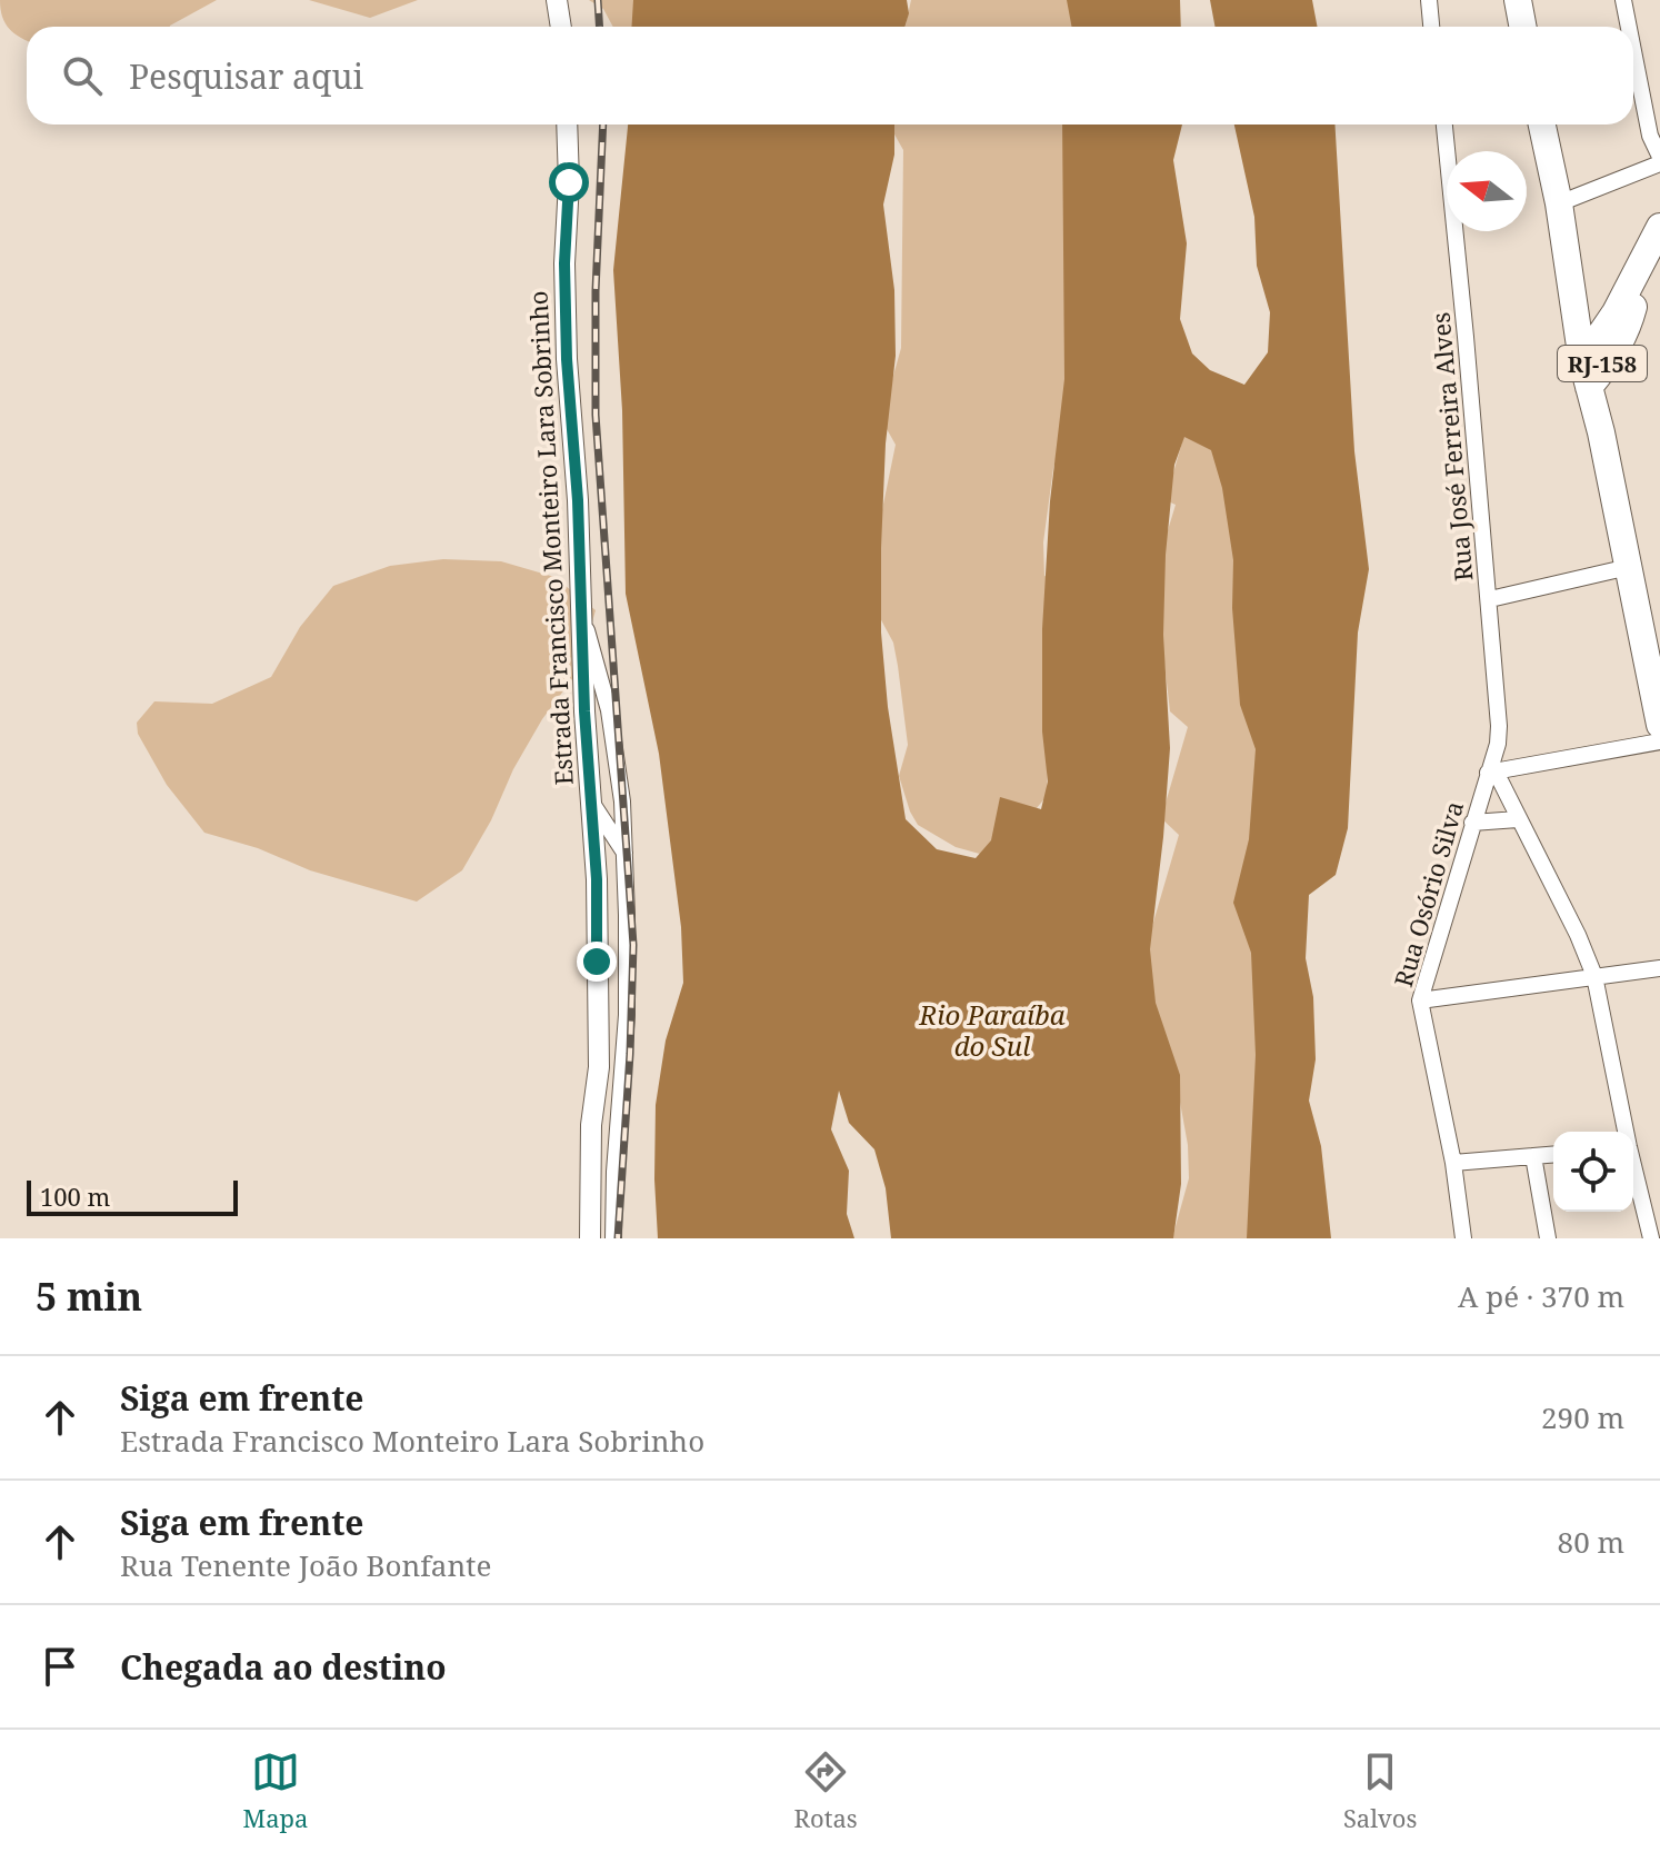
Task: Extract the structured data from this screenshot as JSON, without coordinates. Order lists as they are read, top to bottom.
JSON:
{
  "streets": {
    "main road": ["RJ-158"],
    "street": ["Rua José Ferreira Alves", "Estrada Francisco Monteiro Lara Sobrinho", "Rua Osório Silva"]
  },
  "crossings": [
    ["Rua José Ferreira Alves", "Rua Osório Silva"]
  ],
  "water": ["Rio Paraíba do Sul"],
  "scale_bar": "100 m",
  "north": "left",
  "page": {
    "search": "Pesquisar aqui",
    "scale": "100 m",
    "heading": ["5 min", "A pé · 370 m"],
    "list": [
      ["Siga em frente", "Estrada Francisco Monteiro Lara Sobrinho", "290 m"],
      ["Siga em frente", "Rua Tenente João Bonfante", "80 m"],
      "Chegada ao destino"
    ],
    "nav": ["Mapa", "Rotas", "Salvos"]
  }
}
